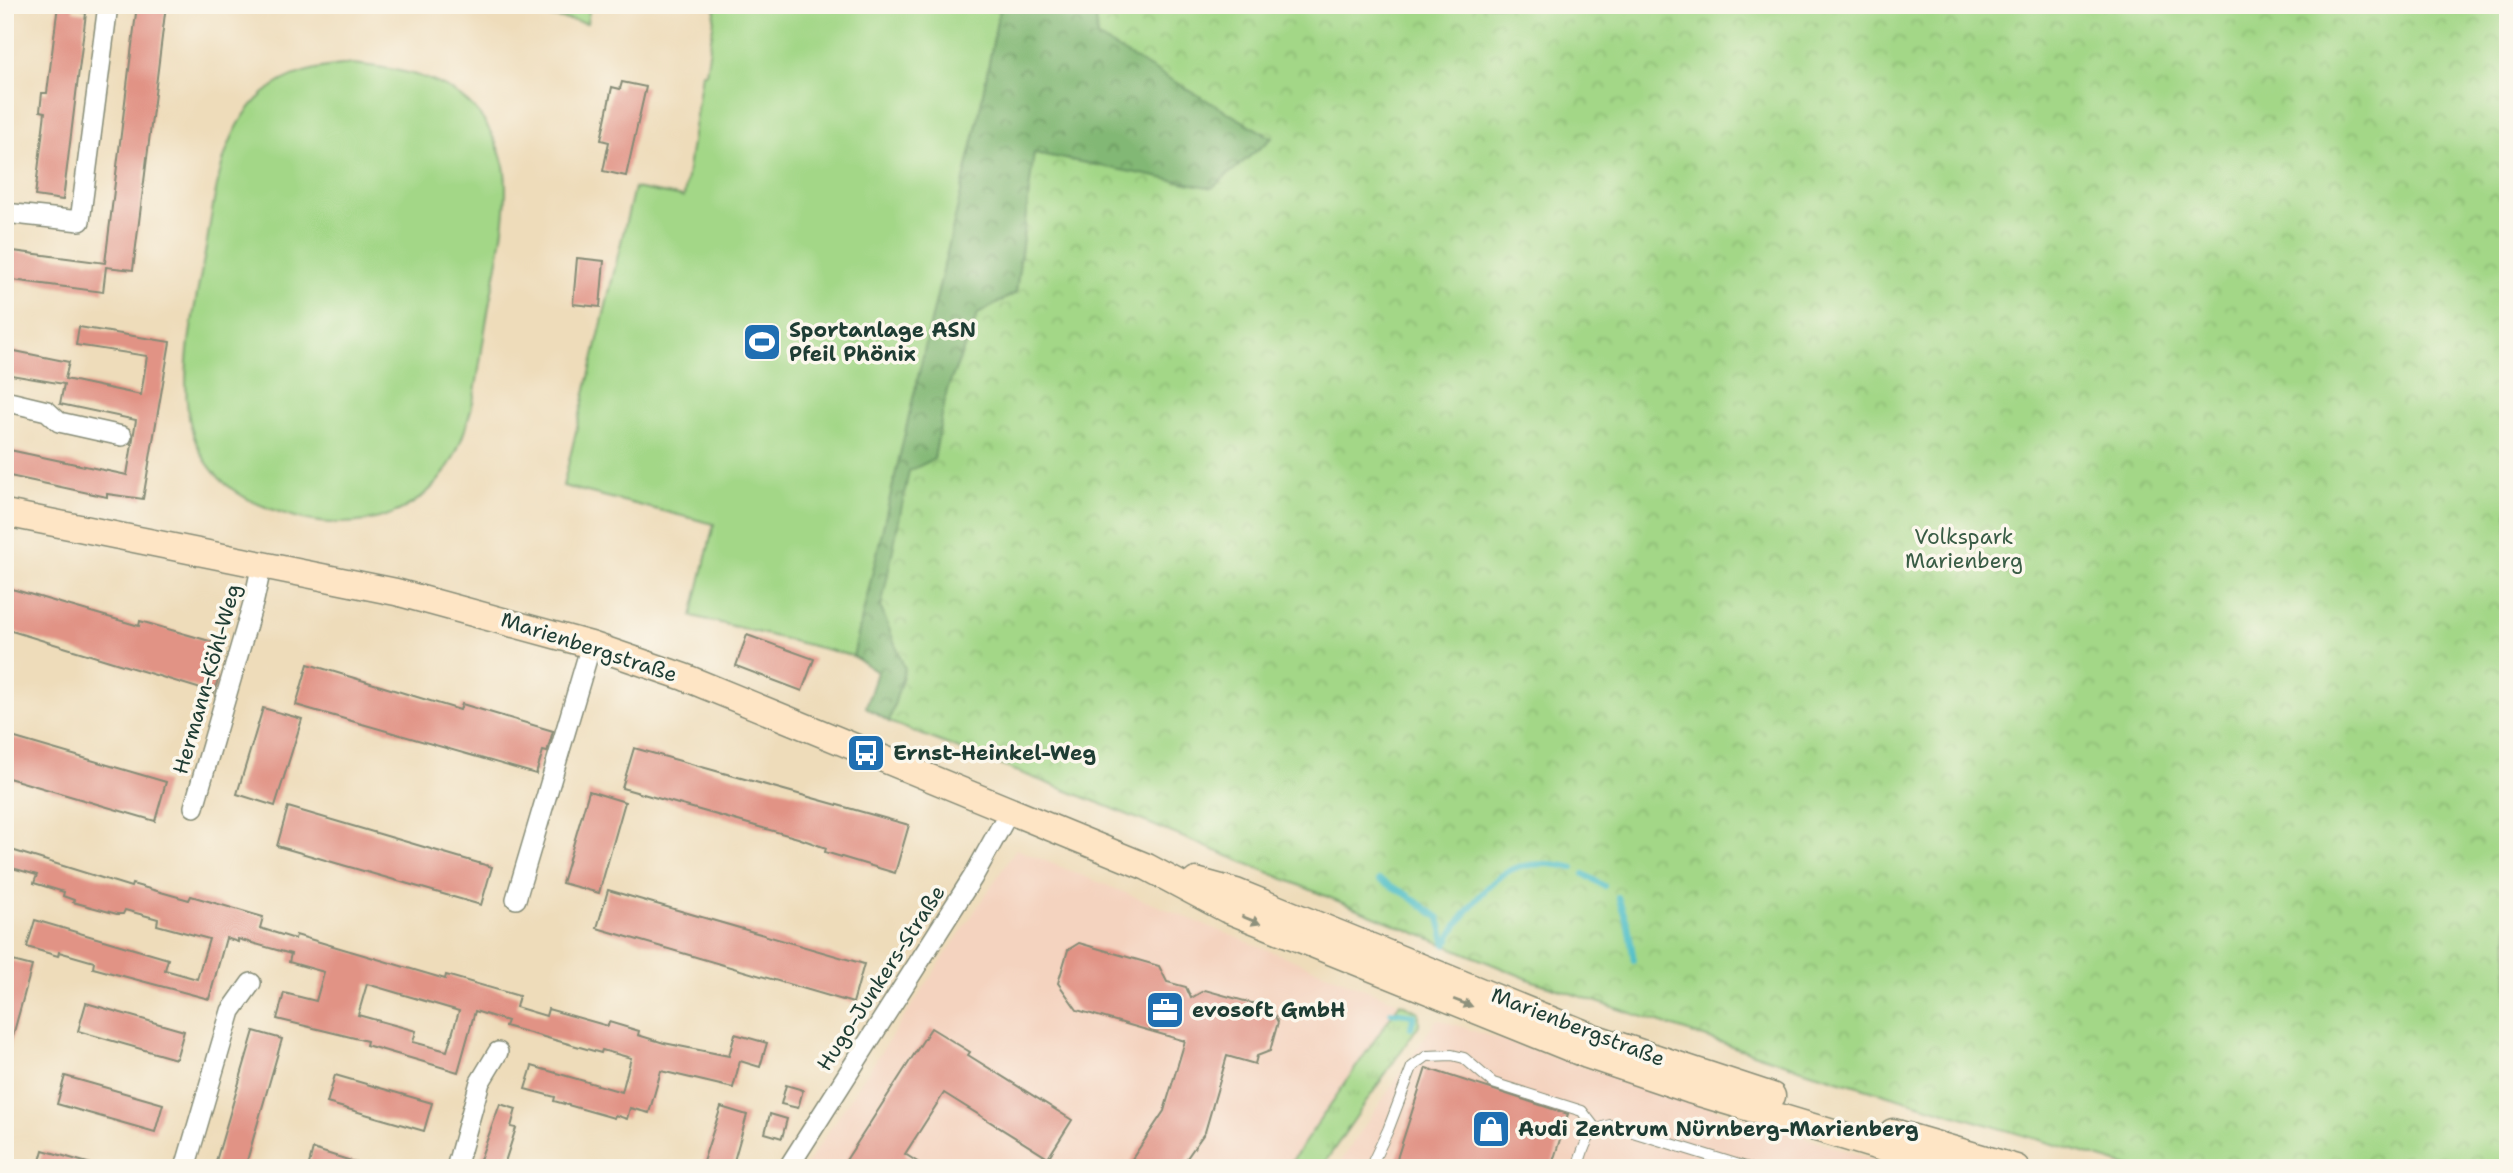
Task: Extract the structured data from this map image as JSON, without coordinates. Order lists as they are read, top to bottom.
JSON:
{
  "streets": {
    "main road": ["Marienbergstraße"],
    "street": ["Hermann-Köhl-Weg", "Hugo-Junkers-Straße"]
  },
  "crossings": [
    ["Marienbergstraße", "Hermann-Köhl-Weg"],
    ["Marienbergstraße", "Hugo-Junkers-Straße"]
  ],
  "parks": ["Volkspark Marienberg"],
  "places": {
    "sports": ["Sportanlage ASN Pfeil Phönix"],
    "bus stop": ["Ernst-Heinkel-Weg"],
    "office": ["evosoft GmbH"],
    "shop": ["Audi Zentrum Nürnberg-Marienberg"]
  }
}
